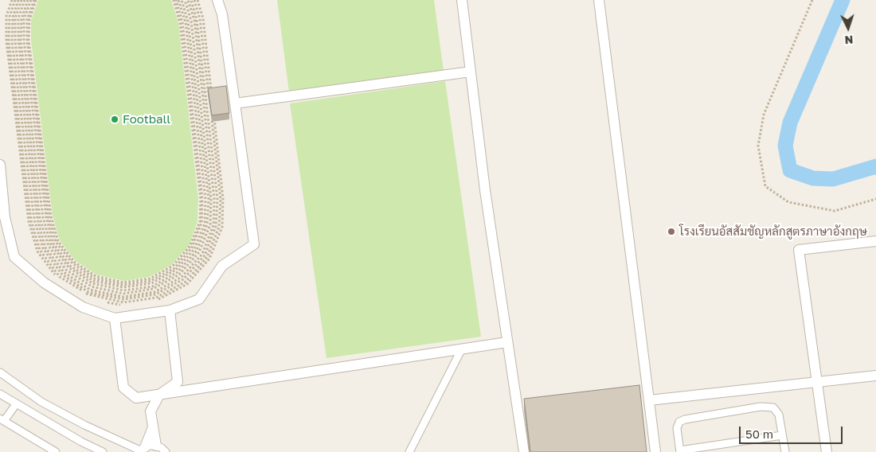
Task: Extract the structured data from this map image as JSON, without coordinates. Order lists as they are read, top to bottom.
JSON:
{
  "places": ["Football", "โรงเรียนอัสสัมชัญหลักสูตรภาษาอังกฤษ"],
  "scale_bar": "50 m",
  "north": "bottom"
}
